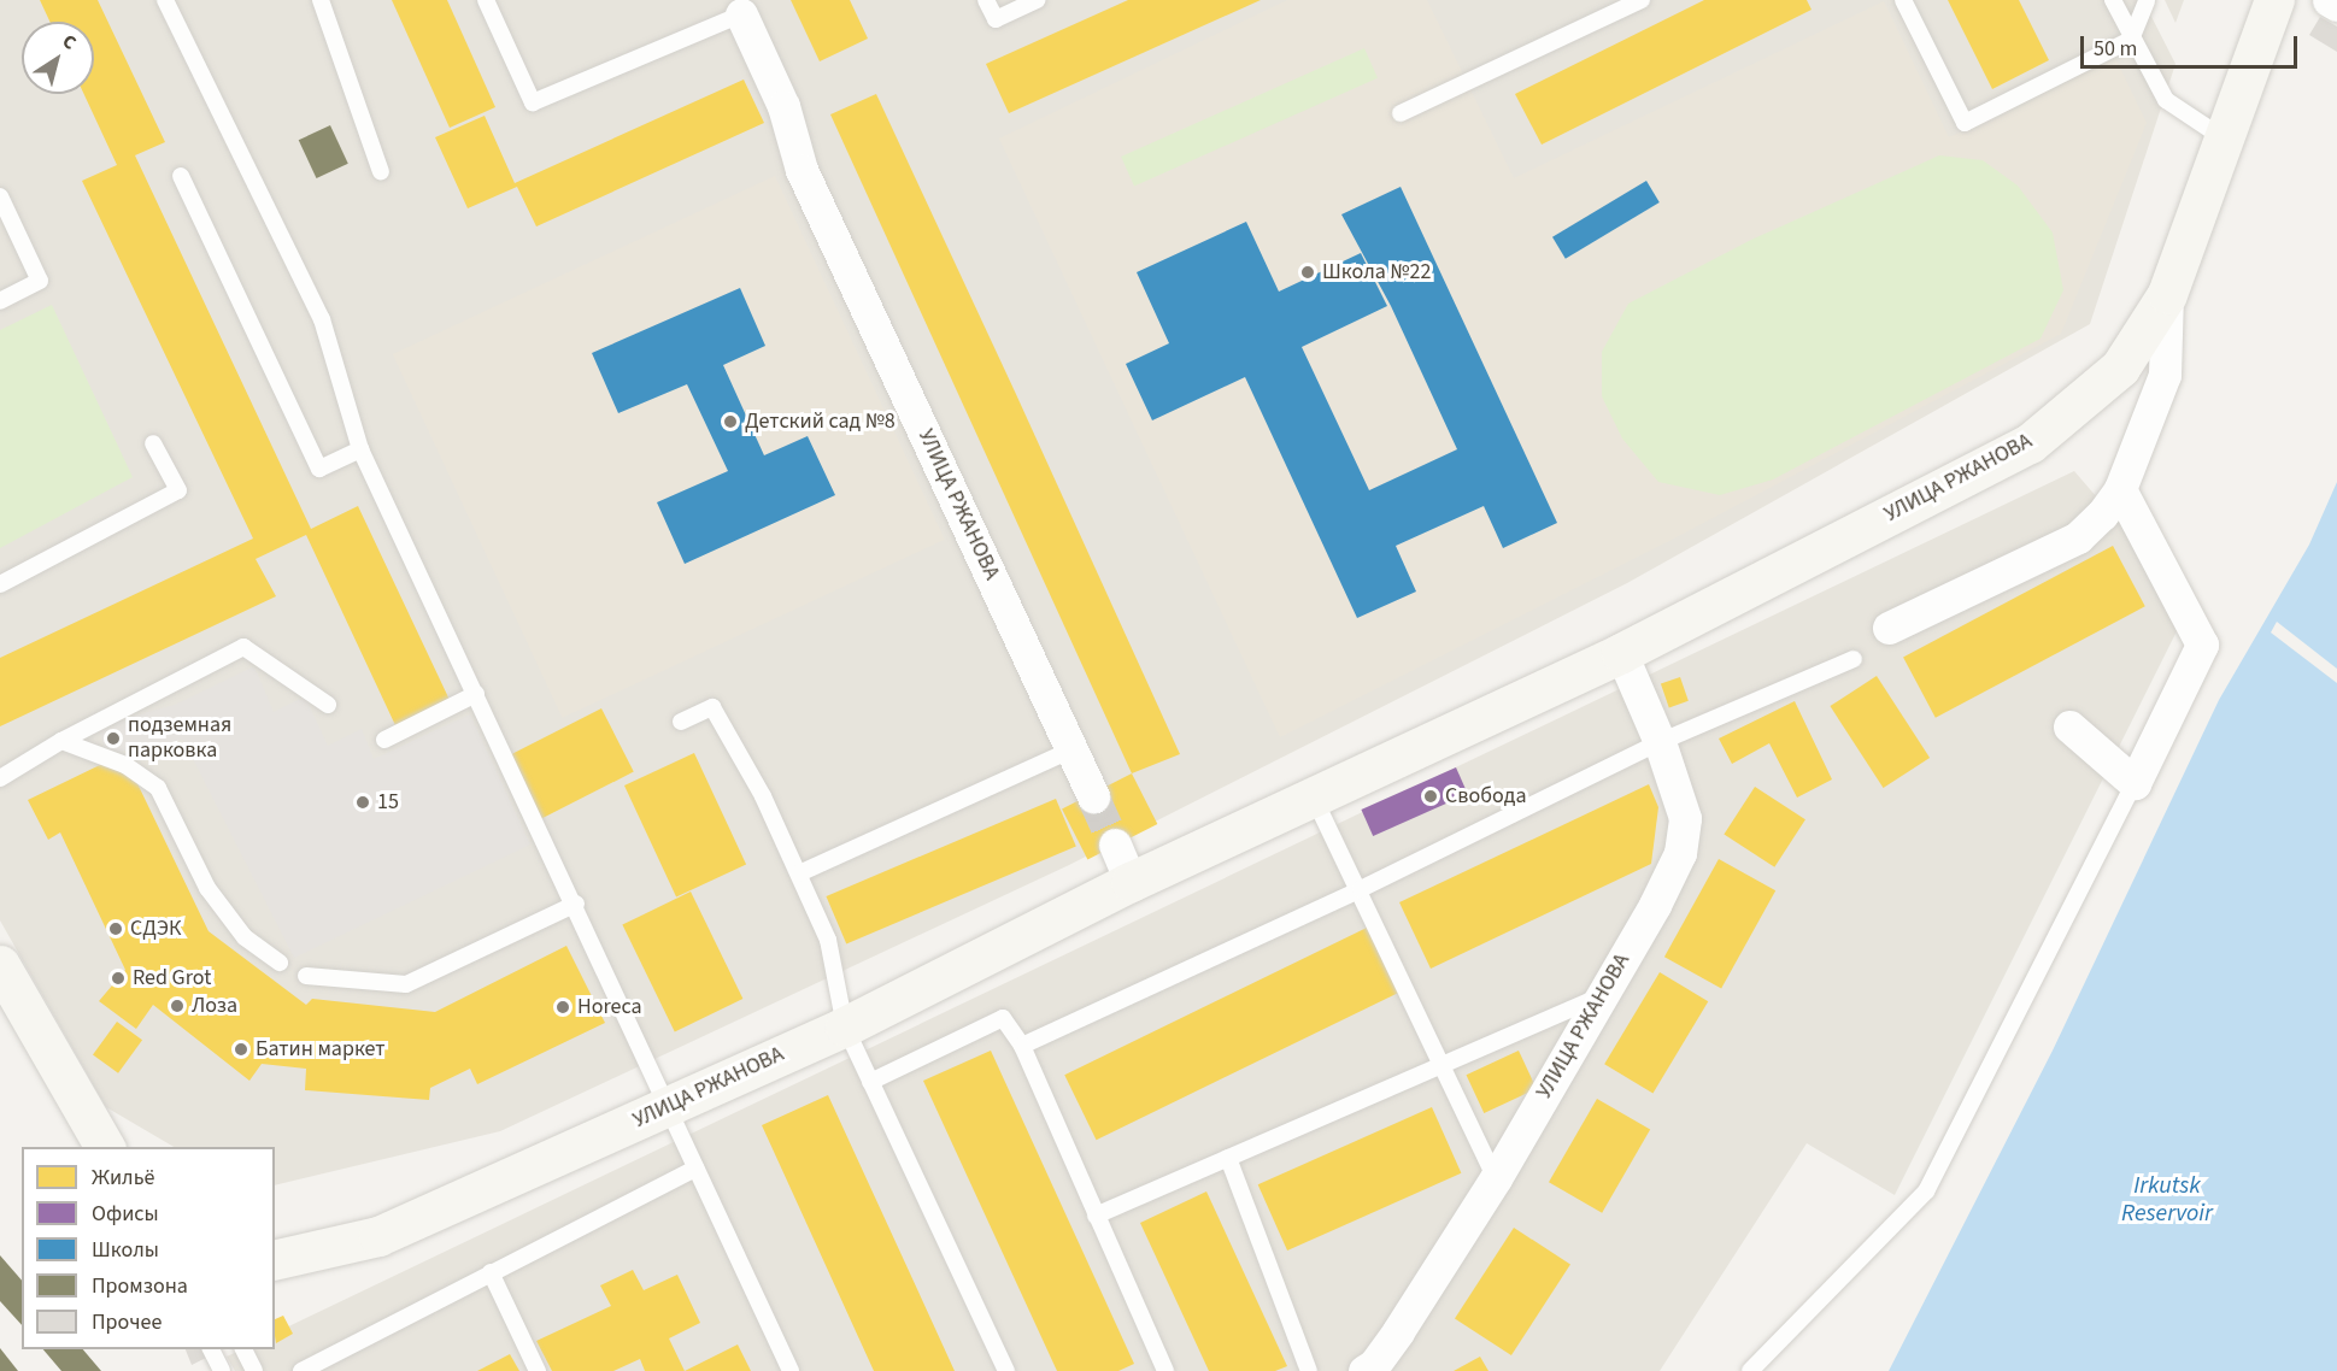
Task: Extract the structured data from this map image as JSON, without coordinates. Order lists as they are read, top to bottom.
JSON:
{
  "streets": {
    "street": ["УЛИЦА РЖАНОВА"]
  },
  "water": ["Irkutsk Reservoir"],
  "places": [
    "Школа №22",
    "Детский сад №8",
    "подземная парковка",
    "Свобода",
    "15",
    "СДЭК",
    "Red Grot",
    "Лоза",
    "Horeca",
    "Батин маркет"
  ],
  "legend": [
    "Жильё",
    "Офисы",
    "Школы",
    "Промзона",
    "Прочее"
  ],
  "scale_bar": "50 m",
  "north": "top right"
}
